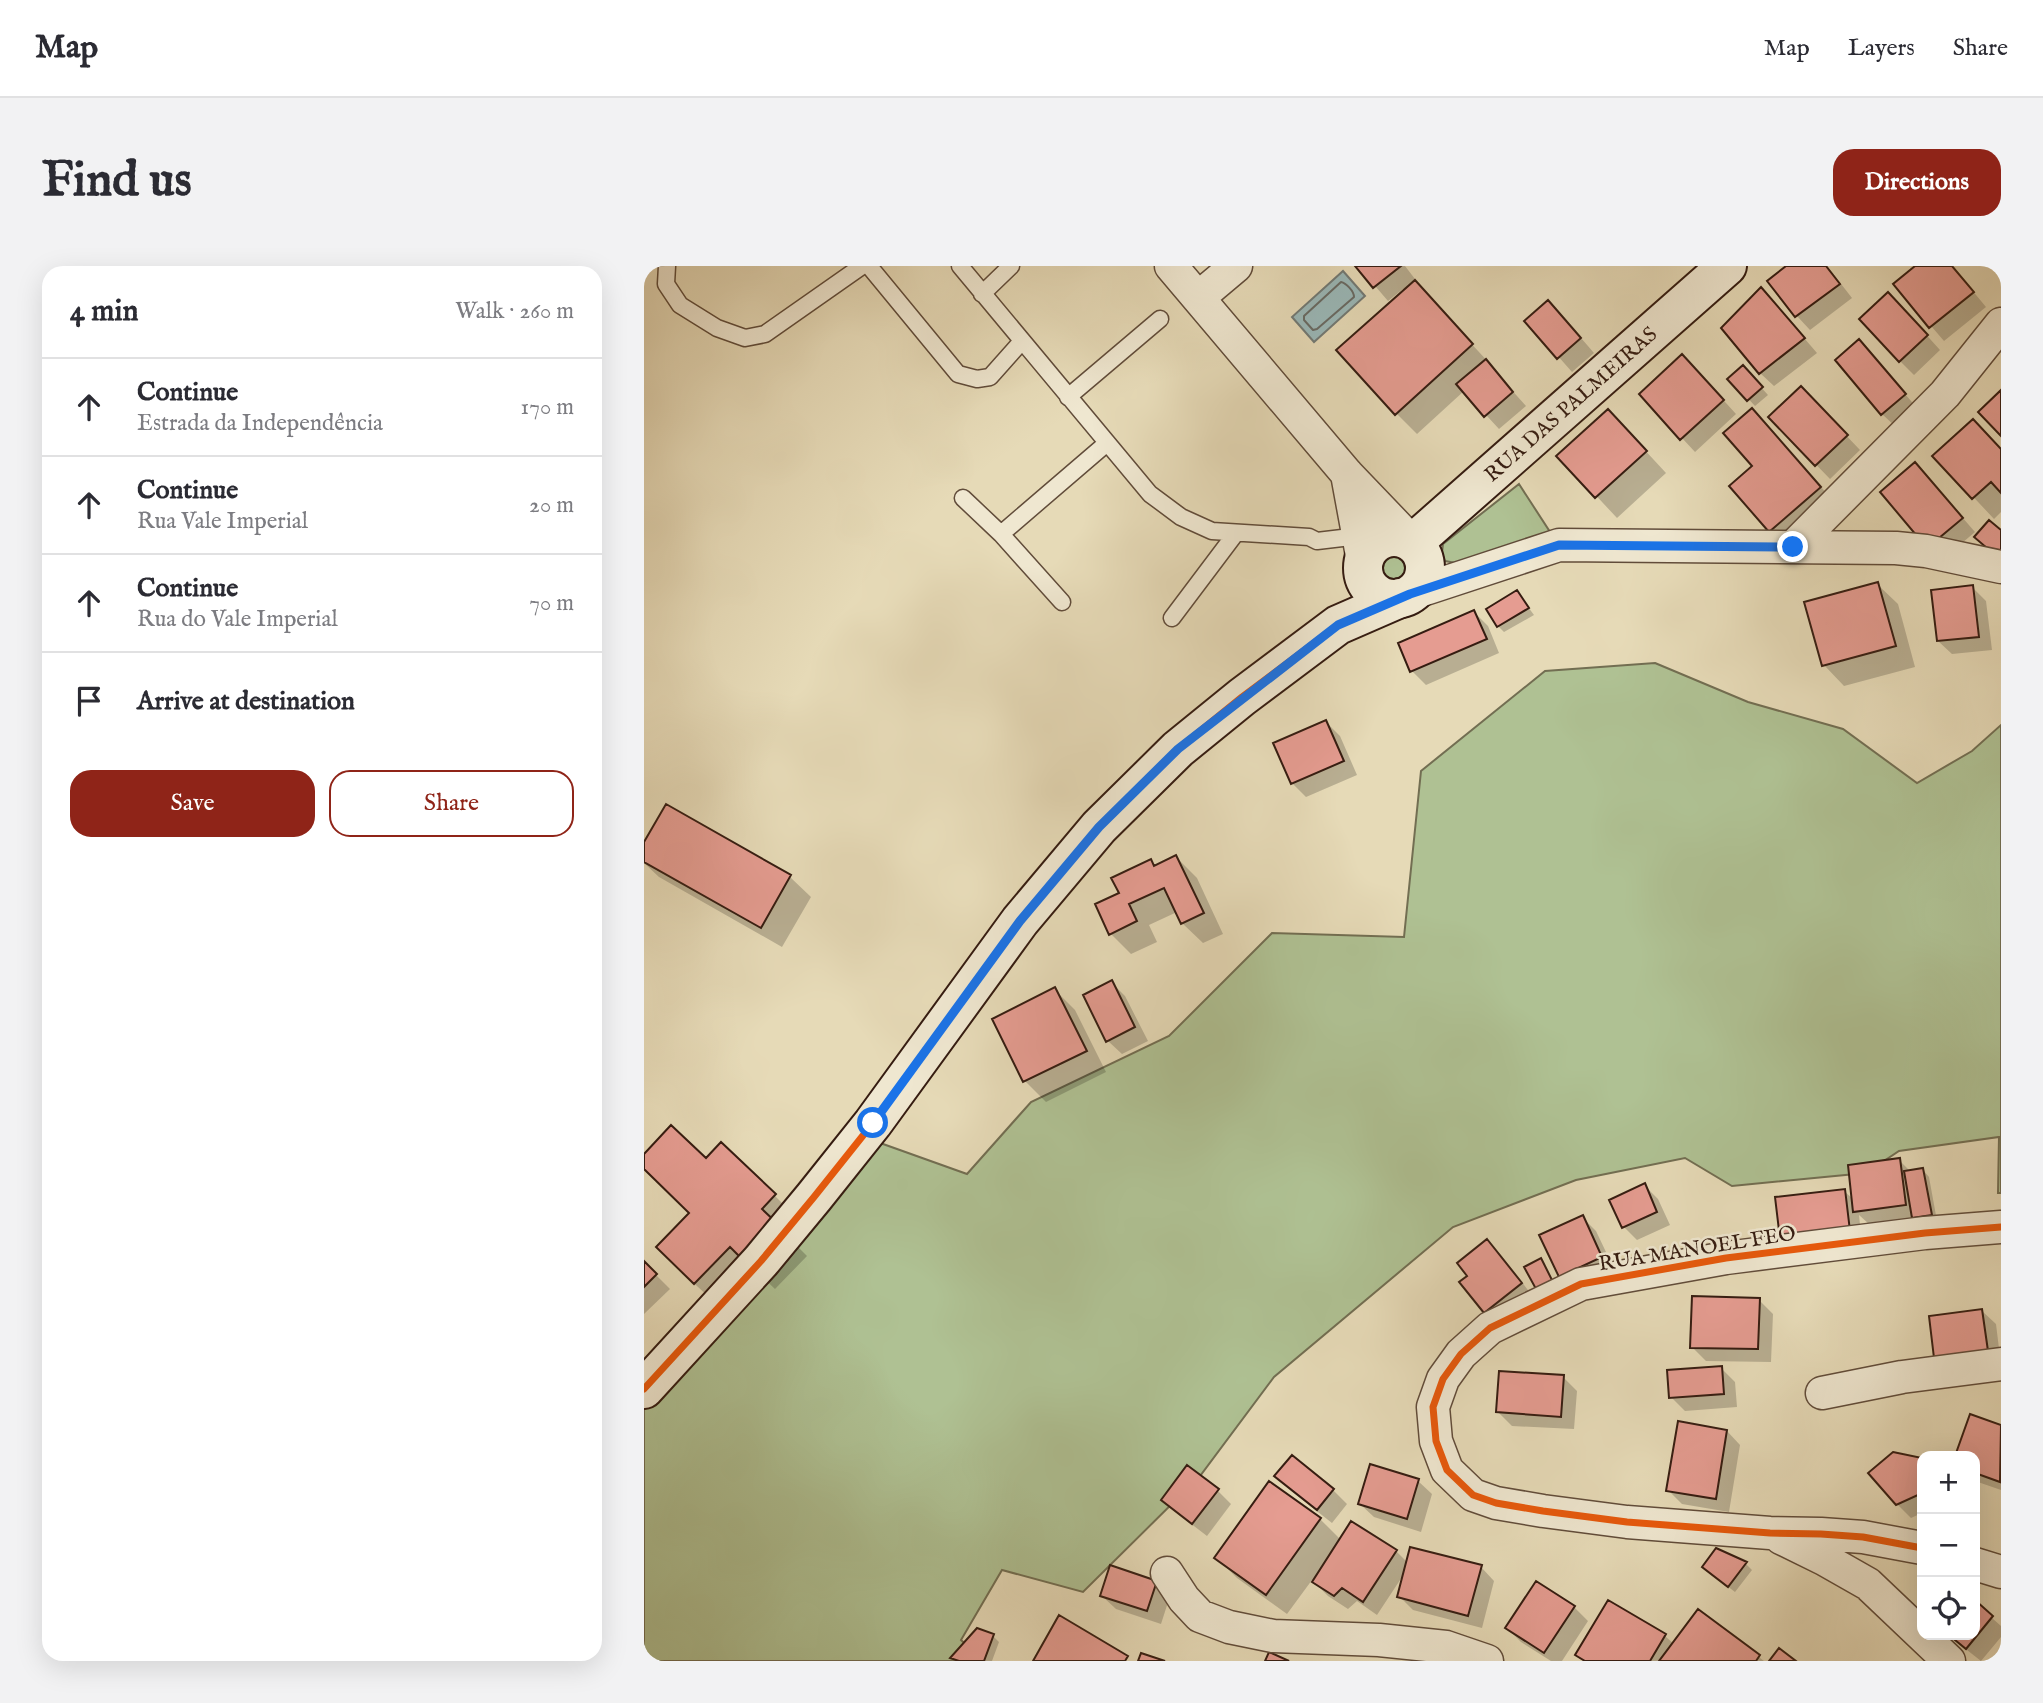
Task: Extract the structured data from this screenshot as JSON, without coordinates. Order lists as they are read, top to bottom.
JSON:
{
  "streets": {
    "street": ["RUA DAS PALMEIRAS", "RUA MANOEL FEO"]
  },
  "page": {
    "header": "Map",
    "nav": ["Map", "Layers", "Share"],
    "buttons": [
      "Directions",
      ["Save", "Share"]
    ],
    "title": "Find us",
    "heading": ["4 min", "Walk · 260 m"],
    "list": [
      ["Continue", "Estrada da Independência", "170 m"],
      ["Continue", "Rua Vale Imperial", "20 m"],
      ["Continue", "Rua do Vale Imperial", "70 m"],
      "Arrive at destination"
    ],
    "map_buttons": ["+", "−"]
  }
}
